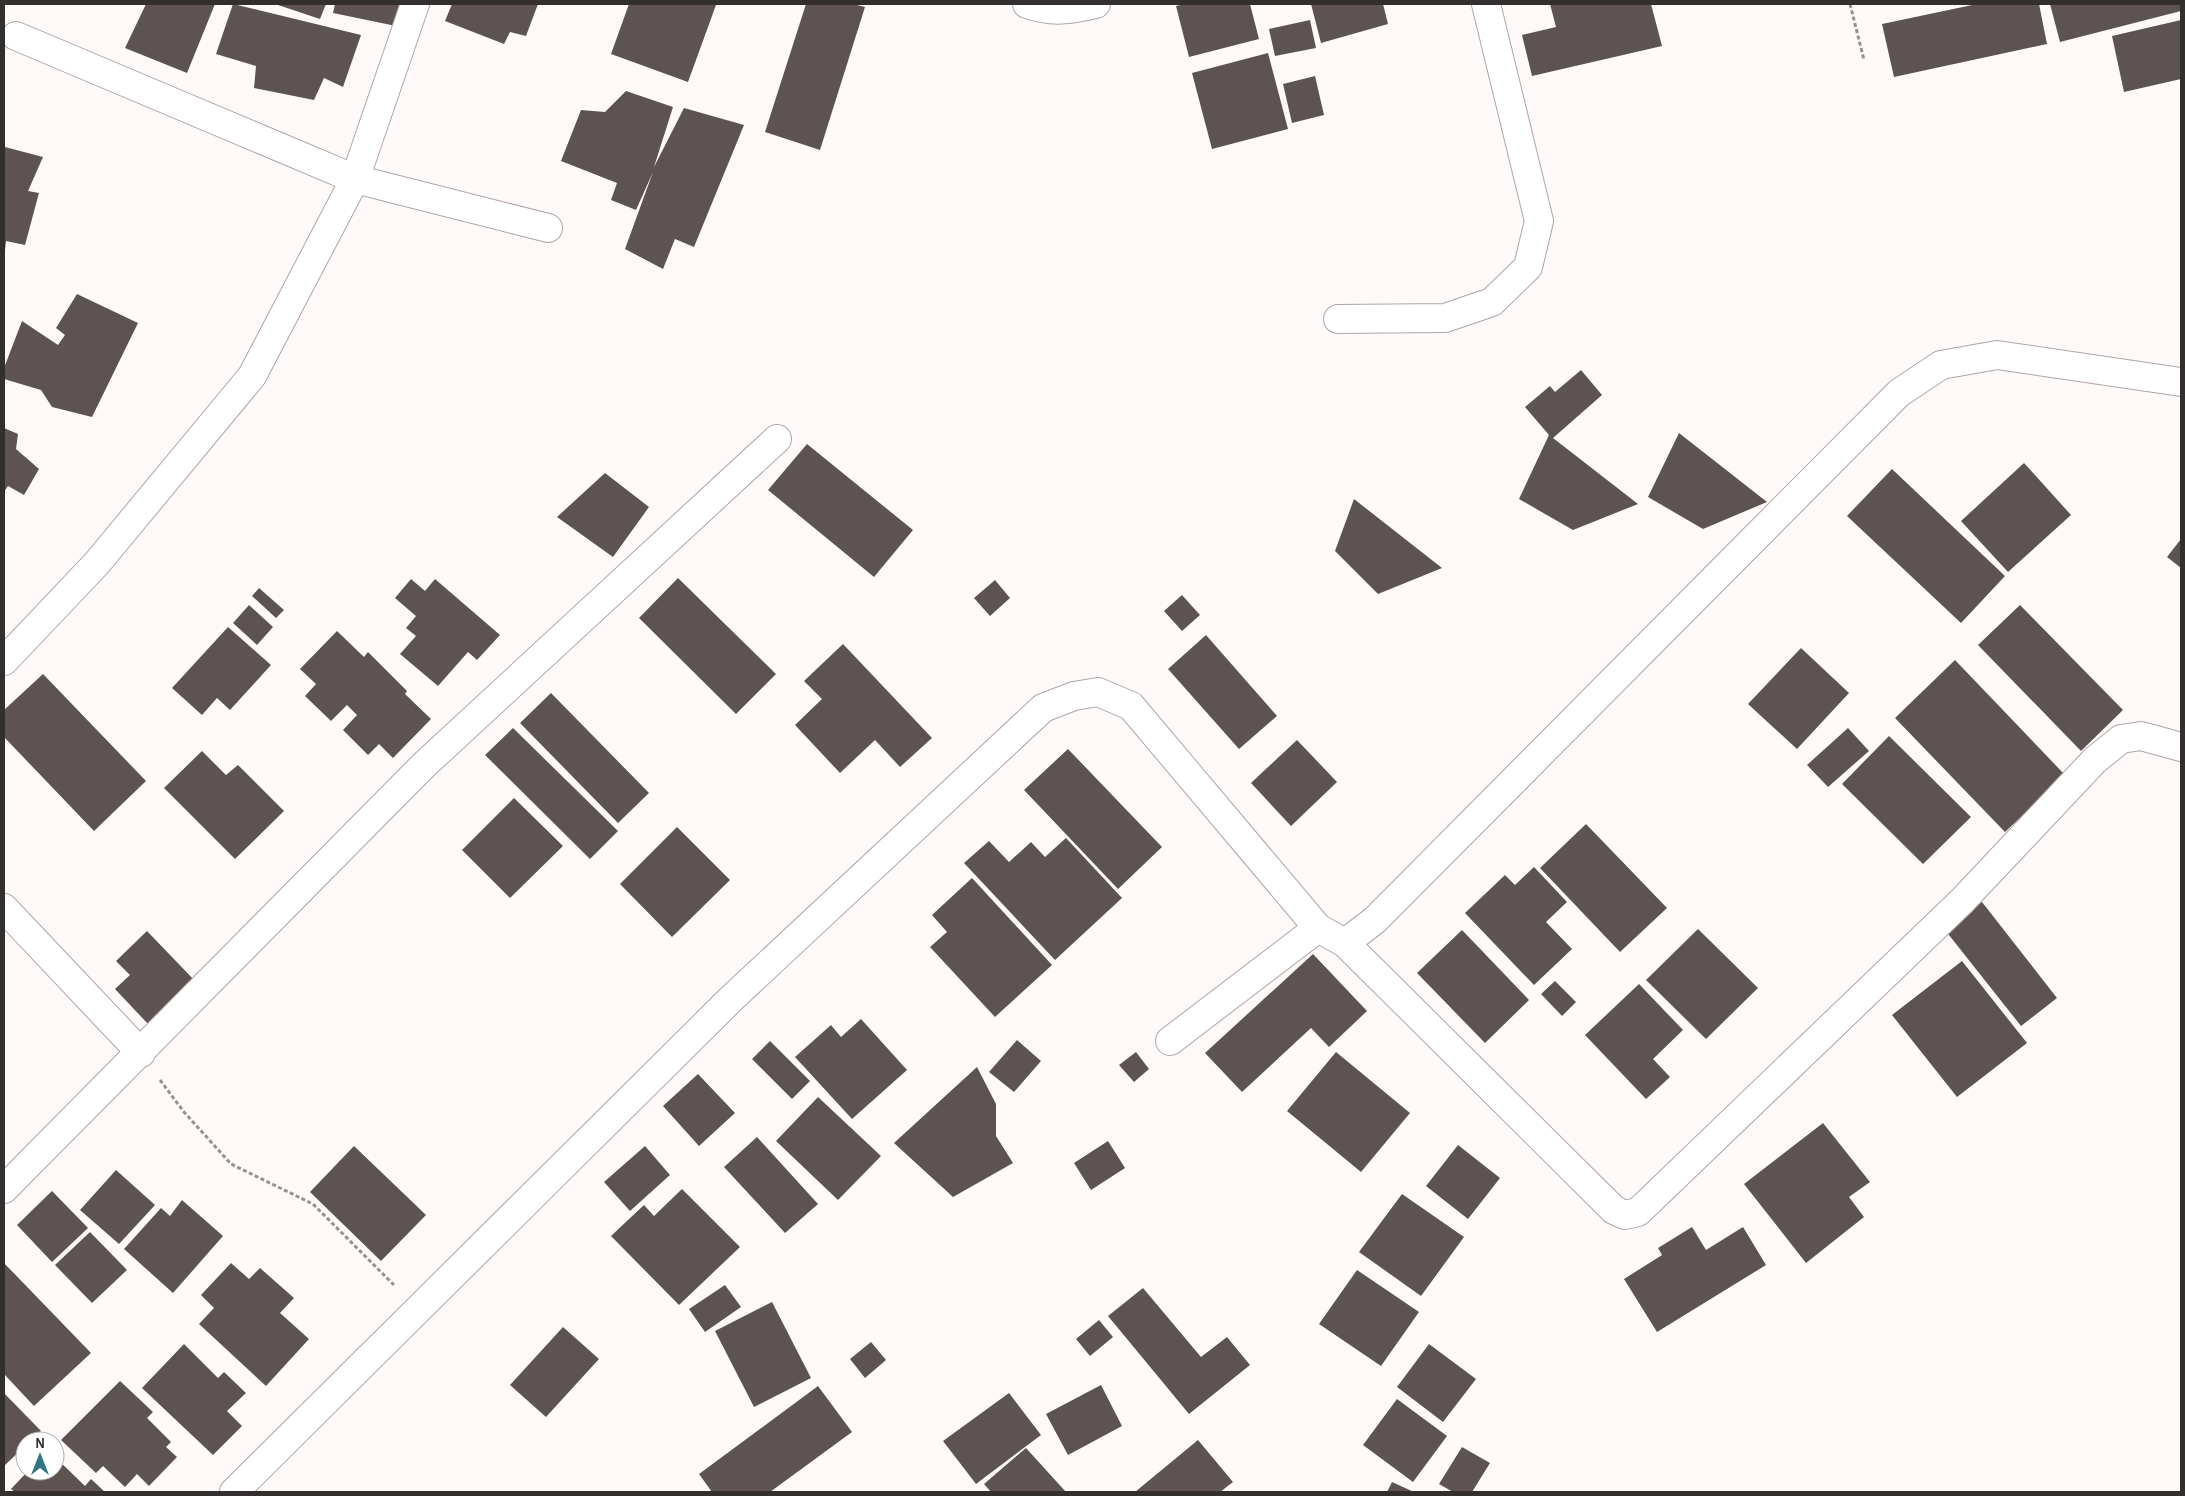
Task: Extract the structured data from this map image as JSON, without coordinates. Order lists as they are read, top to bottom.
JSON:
{
  "north": "top"
}
